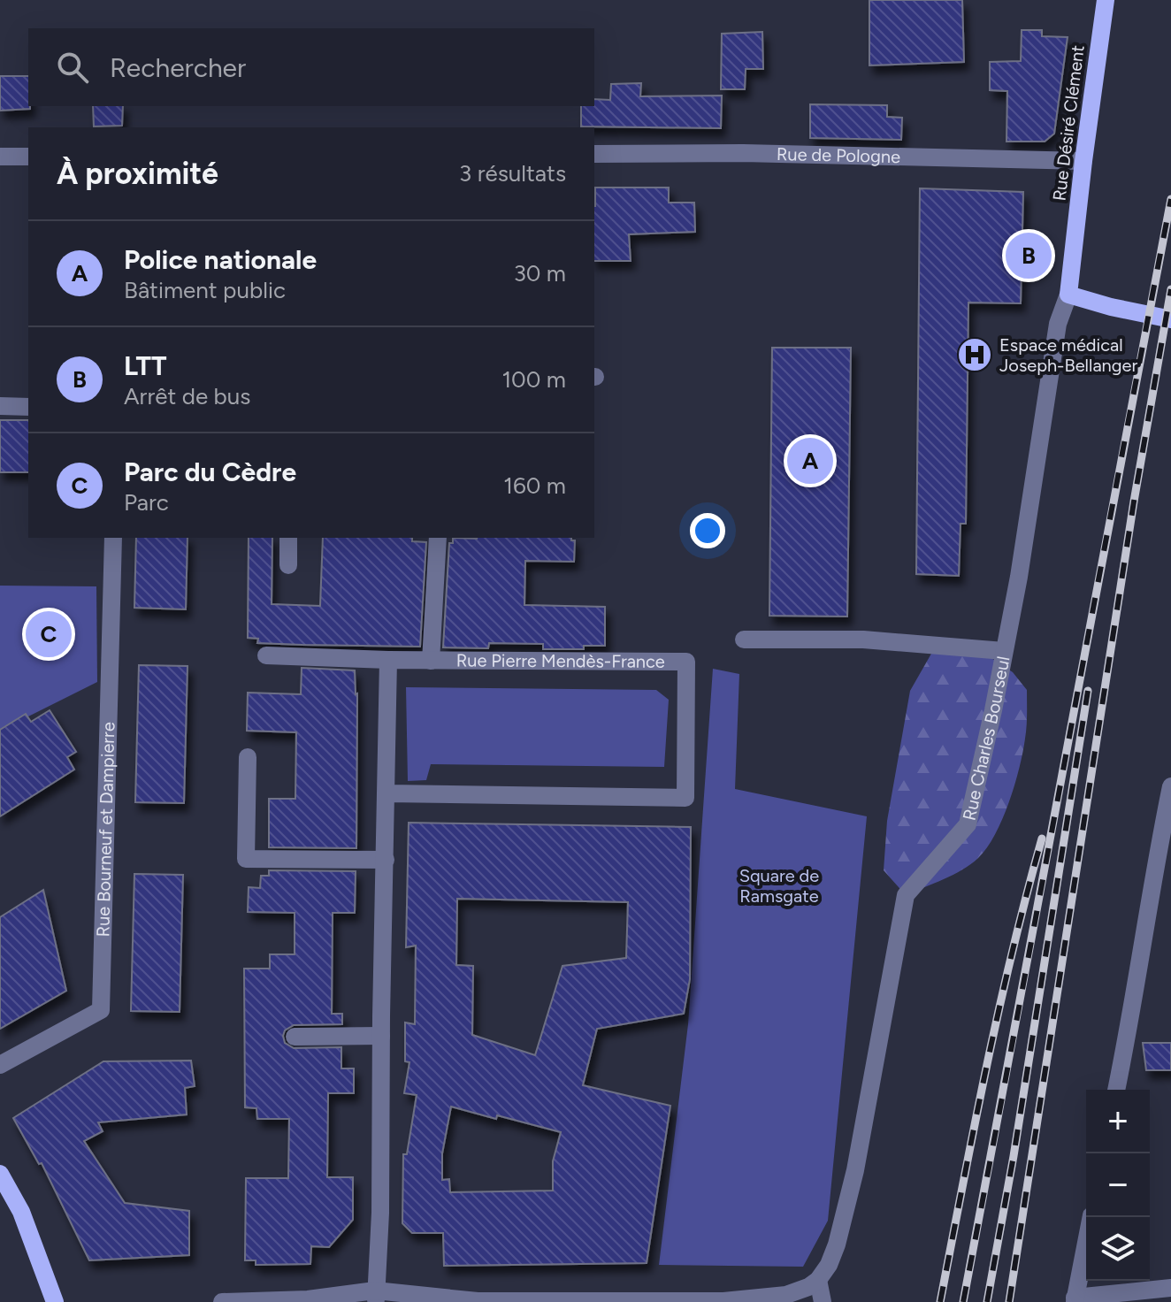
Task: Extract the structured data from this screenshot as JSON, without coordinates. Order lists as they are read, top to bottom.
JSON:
{
  "streets": {
    "main road": ["Rue Désiré Clément"],
    "street": [
      "Rue de Pologne",
      "Rue Pierre Mendès-France",
      "Rue Charles Bourseul",
      "Rue Bourneuf et Dampierre"
    ]
  },
  "crossings": [
    ["Rue Désiré Clément", "Rue de Pologne"],
    ["Rue Désiré Clément", "Rue Charles Bourseul"]
  ],
  "parks": ["Square de Ramsgate"],
  "places": {
    "hospital": ["Espace médical Joseph-Bellanger"]
  },
  "page": {
    "search": "Rechercher",
    "heading": ["À proximité", "3 résultats"],
    "list": [
      {
        "mark": "A",
        "name": "Police nationale",
        "note": "Bâtiment public",
        "value": "30 m"
      },
      {
        "mark": "B",
        "name": "LTT",
        "note": "Arrêt de bus",
        "value": "100 m"
      },
      {
        "mark": "C",
        "name": "Parc du Cèdre",
        "note": "Parc",
        "value": "160 m"
      }
    ],
    "pins": ["B", "A", "C"],
    "map_buttons": ["+", "−"]
  }
}
